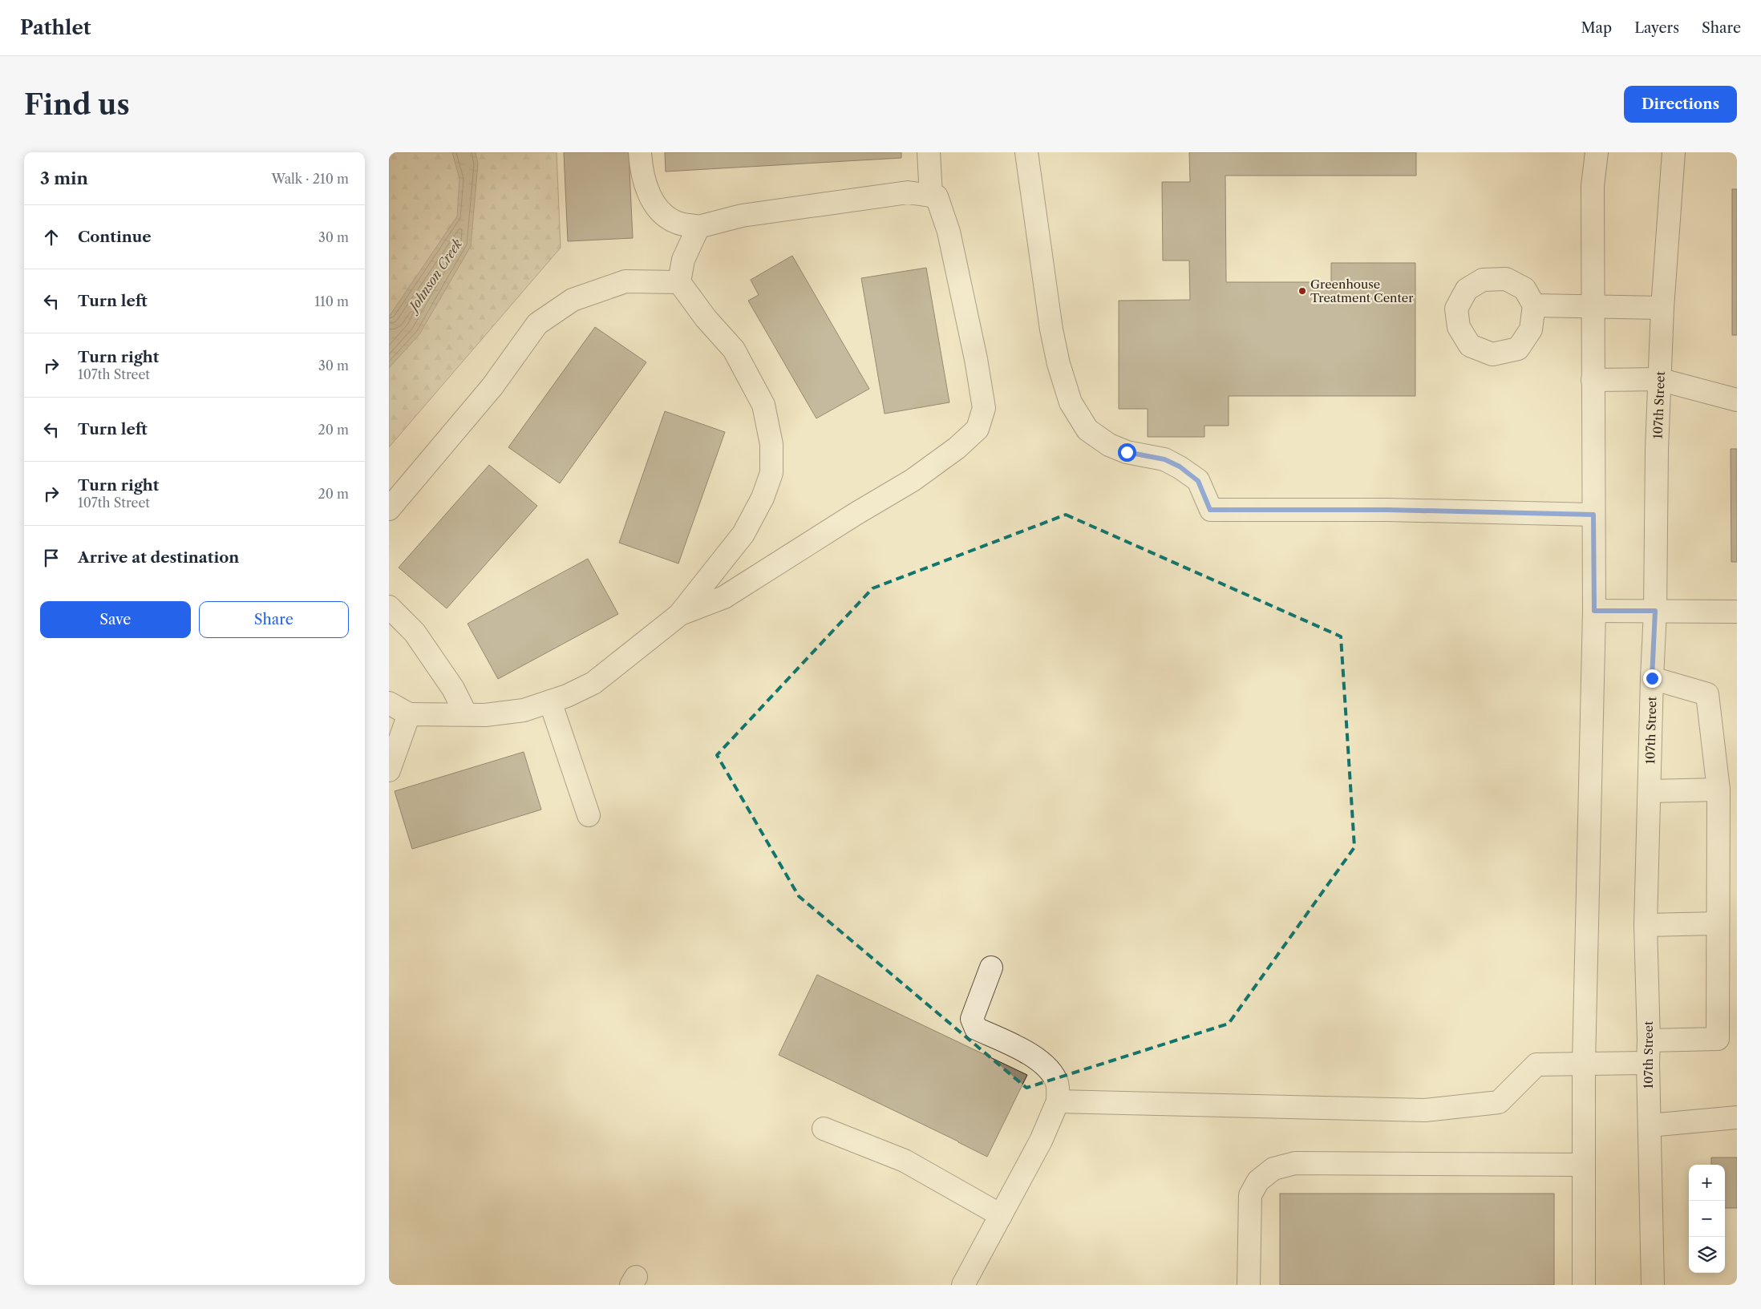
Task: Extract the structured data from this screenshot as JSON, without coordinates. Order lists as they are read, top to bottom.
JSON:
{
  "streets": {
    "street": ["107th Street"]
  },
  "water": ["Johnson Creek"],
  "places": ["Greenhouse Treatment Center"],
  "page": {
    "header": "Pathlet",
    "nav": ["Map", "Layers", "Share"],
    "buttons": [
      "Directions",
      ["Save", "Share"]
    ],
    "title": "Find us",
    "heading": ["3 min", "Walk · 210 m"],
    "list": [
      ["Continue", "30 m"],
      ["Turn left", "110 m"],
      ["Turn right", "107th Street", "30 m"],
      ["Turn left", "20 m"],
      ["Turn right", "107th Street", "20 m"],
      "Arrive at destination"
    ],
    "map_buttons": ["+", "−"]
  }
}
